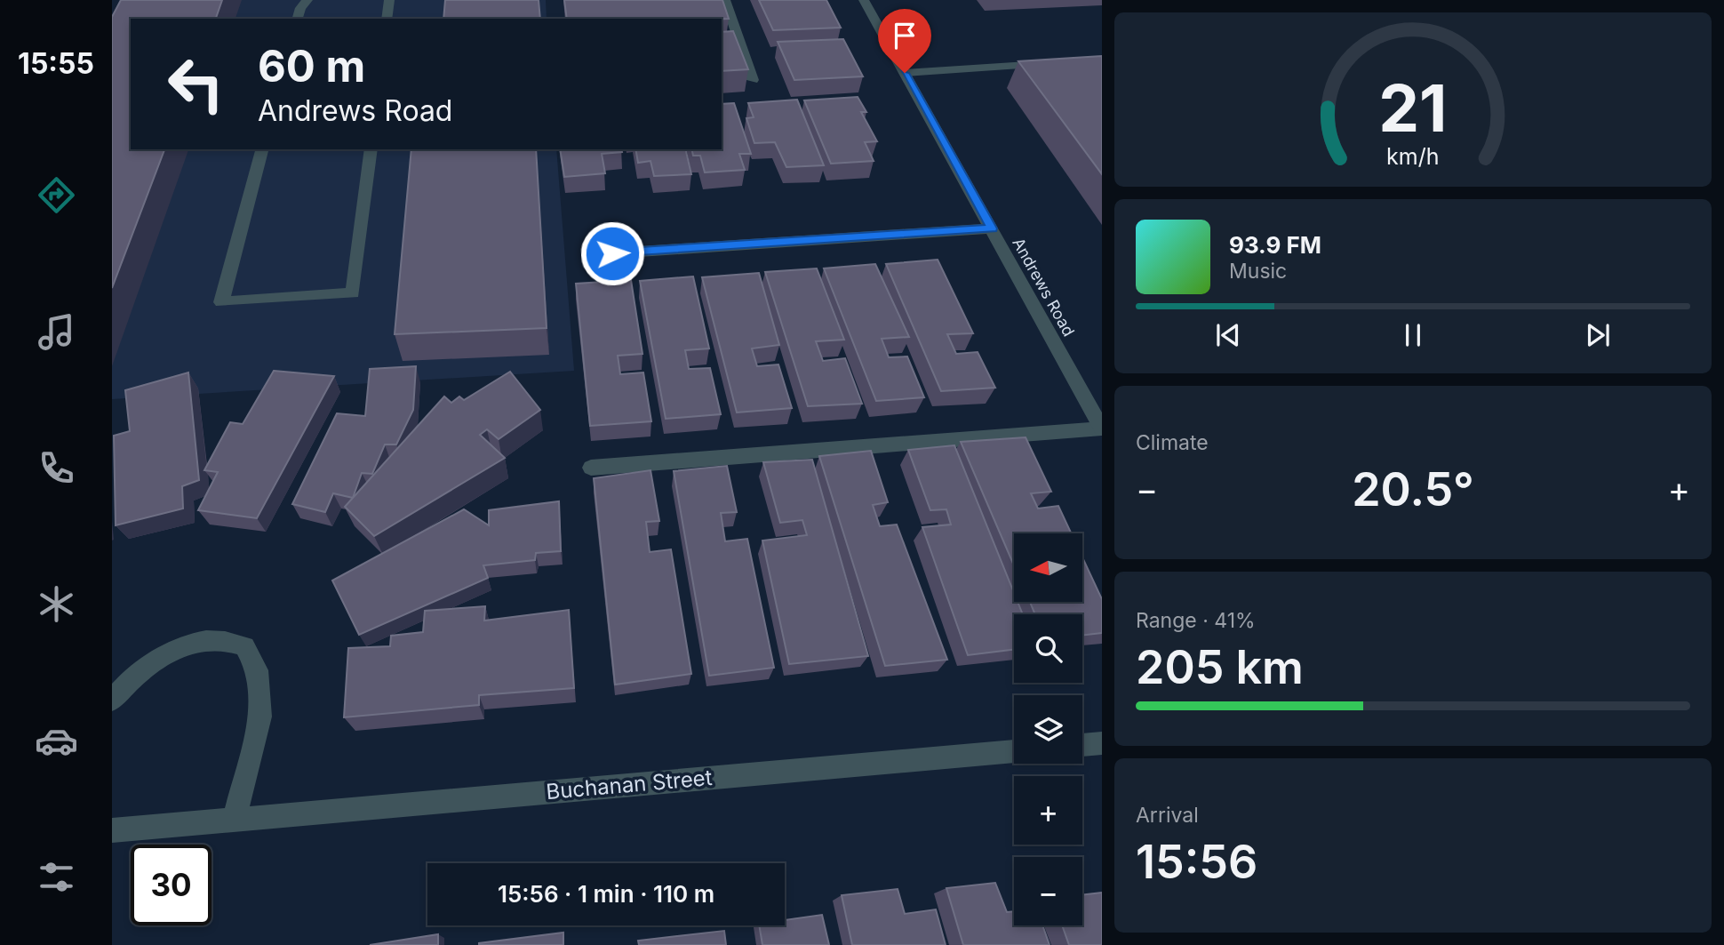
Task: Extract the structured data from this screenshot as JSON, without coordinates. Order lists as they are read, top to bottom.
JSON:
{
  "streets": {
    "street": ["Andrews Road", "Buchanan Street"]
  },
  "north": "left",
  "page": {
    "tabs": "15:55",
    "turn": ["60 m", "Andrews Road"],
    "song": ["93.9 FM", "Music"],
    "tile": [
      "Climate",
      ["Range · 41%", "205 km"],
      ["Arrival", "15:56"]
    ],
    "heat": ["−", "20.5°", "+"],
    "map_buttons": ["+", "−"],
    "limit": "30",
    "trip": "15:56 · 1 min · 110 m",
    "gauge": ["21", "km/h"]
  }
}
